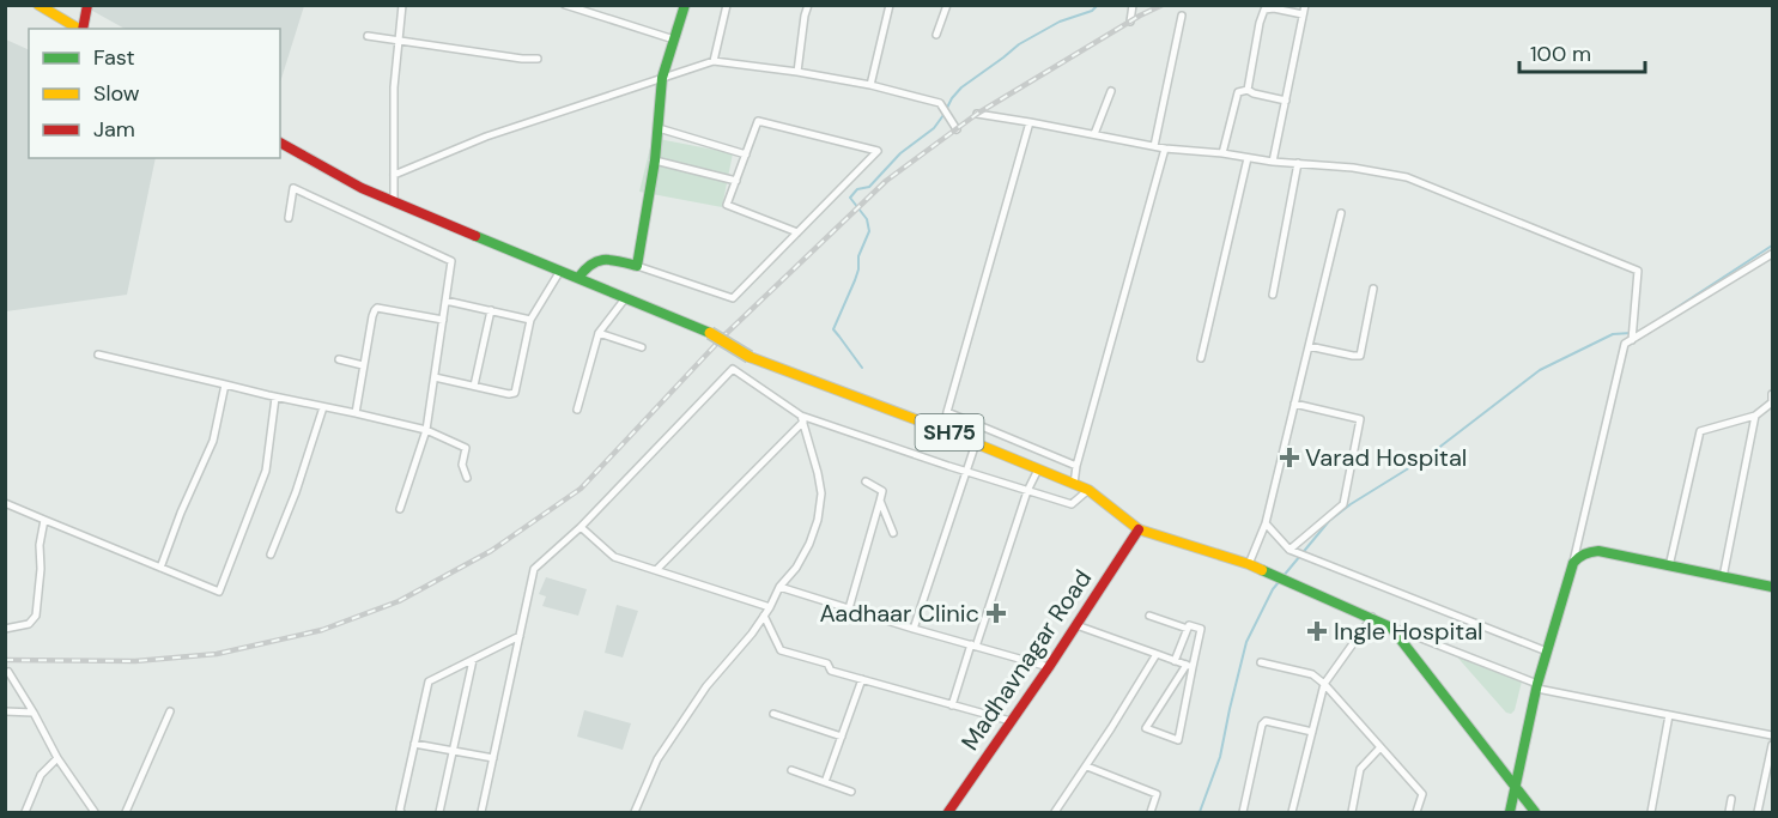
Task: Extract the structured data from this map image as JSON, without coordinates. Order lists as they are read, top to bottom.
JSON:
{
  "streets": {
    "main road": ["SH75", "Madhavnagar Road"]
  },
  "crossings": [
    ["SH75", "Madhavnagar Road"]
  ],
  "places": {
    "health": ["Varad Hospital", "Aadhaar Clinic", "Ingle Hospital"]
  },
  "legend": ["Fast", "Slow", "Jam"],
  "scale_bar": "100 m"
}
